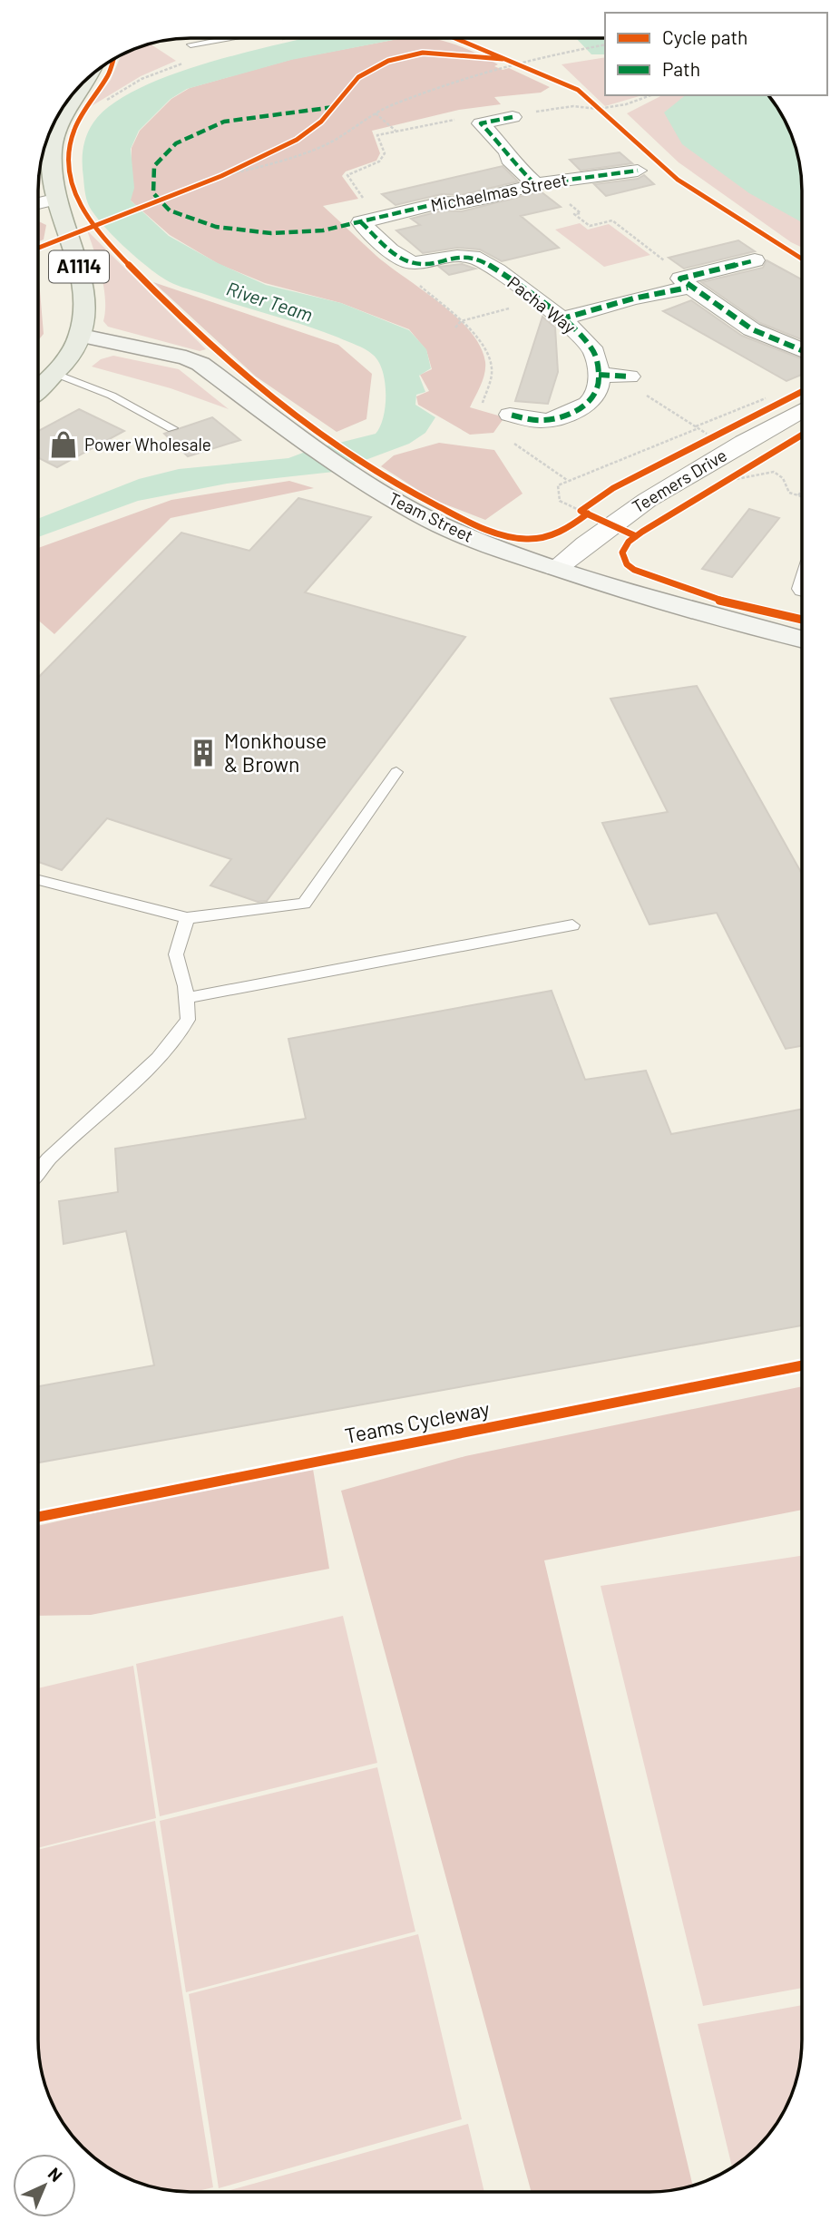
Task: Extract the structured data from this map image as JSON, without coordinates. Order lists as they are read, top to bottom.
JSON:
{
  "streets": {
    "main road": ["A1114"],
    "street": [
      "Michaelmas Street",
      "Pacha Way",
      "Teemers Drive",
      "Team Street"
    ],
    "cycle path": ["Teams Cycleway"]
  },
  "crossings": [
    ["A1114", "Team Street"],
    ["Teemers Drive", "Team Street"]
  ],
  "water": ["River Team"],
  "places": {
    "shop": ["Power Wholesale"],
    "building": ["Monkhouse & Brown"]
  },
  "legend": ["Cycle path", "Path"],
  "north": "top right"
}
